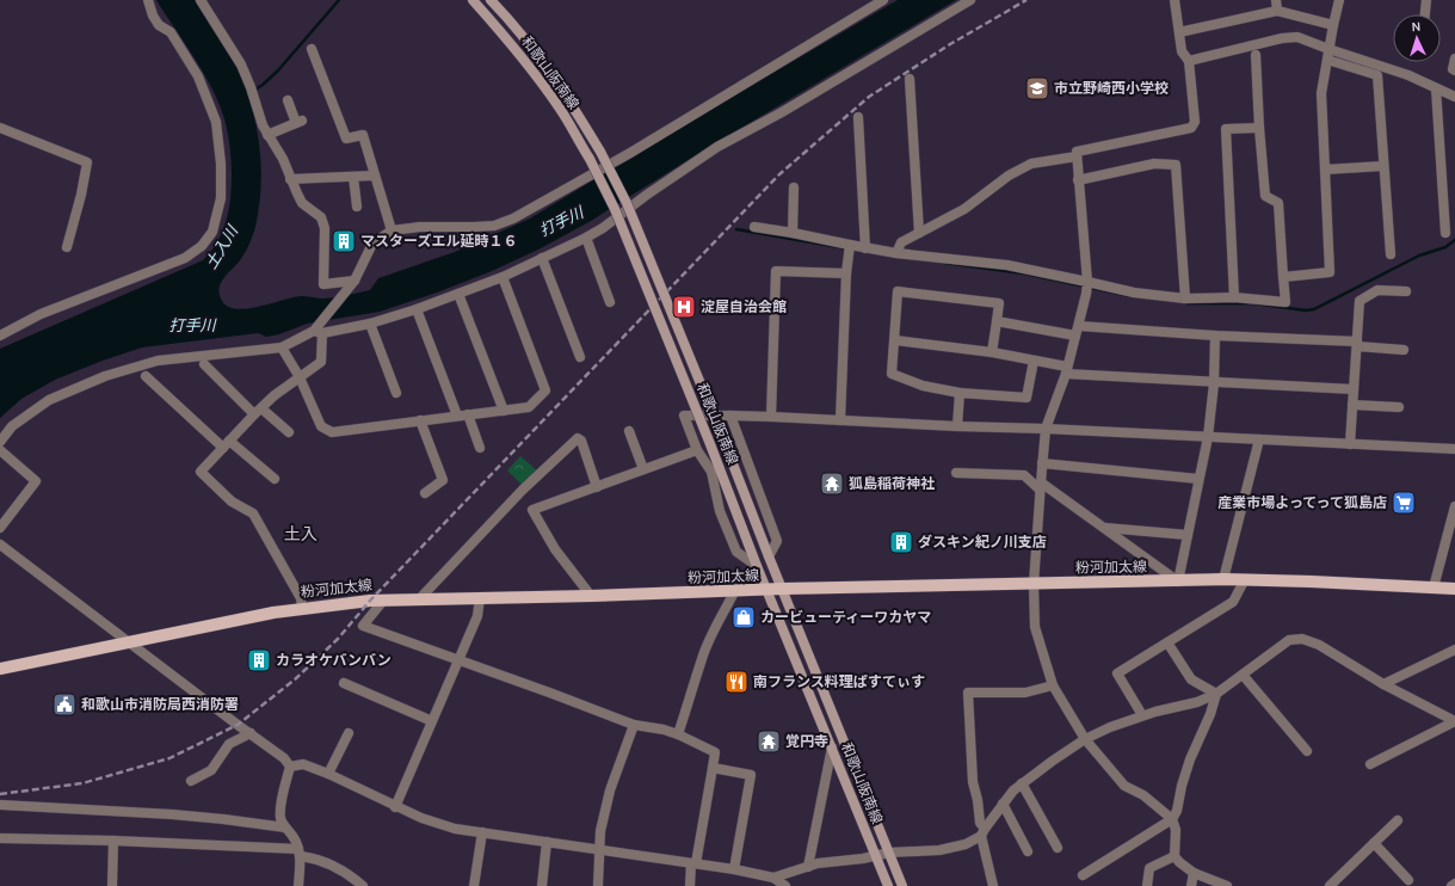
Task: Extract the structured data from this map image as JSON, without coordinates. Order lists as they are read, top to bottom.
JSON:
{
  "streets": {
    "main road": ["和歌山阪南線", "粉河加太線"]
  },
  "crossings": [
    ["和歌山阪南線", "粉河加太線"]
  ],
  "districts": ["土入"],
  "water": ["打手川", "土入川"],
  "places": {
    "school or university": ["市立野崎西小学校"],
    "building": ["マスターズエル延時１６", "ダスキン紀ノ川支店", "カラオケバンバン"],
    "hospital": ["淀屋自治会館"],
    "temple": ["狐島稲荷神社", "覚円寺"],
    "supermarket": ["産業市場よってって狐島店"],
    "shop": ["カービューティーワカヤマ"],
    "restaurant": ["南フランス料理ぱすてぃす"],
    "public building": ["和歌山市消防局西消防署"]
  },
  "north": "top"
}
